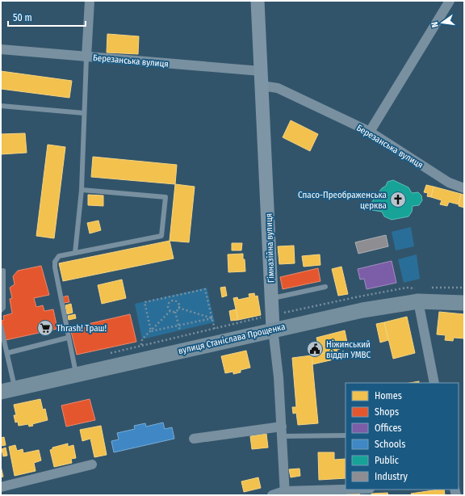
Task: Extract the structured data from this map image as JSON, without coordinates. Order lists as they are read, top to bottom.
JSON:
{
  "streets": {
    "main road": ["вулиця Станіслава Прощенка"],
    "street": ["Березанська вулиця", "Гімназійна вулиця"]
  },
  "crossings": [
    ["Березанська вулиця", "Гімназійна вулиця"],
    ["Гімназійна вулиця", "вулиця Станіслава Прощенка"]
  ],
  "places": {
    "church": ["Спасо-Преображенська церква"],
    "supermarket": ["Thrash! Траш!"],
    "public building": ["Ніжинський відділ УМВС"]
  },
  "legend": [
    "Homes",
    "Shops",
    "Offices",
    "Schools",
    "Public",
    "Industry"
  ],
  "scale_bar": "50 m",
  "north": "left"
}
